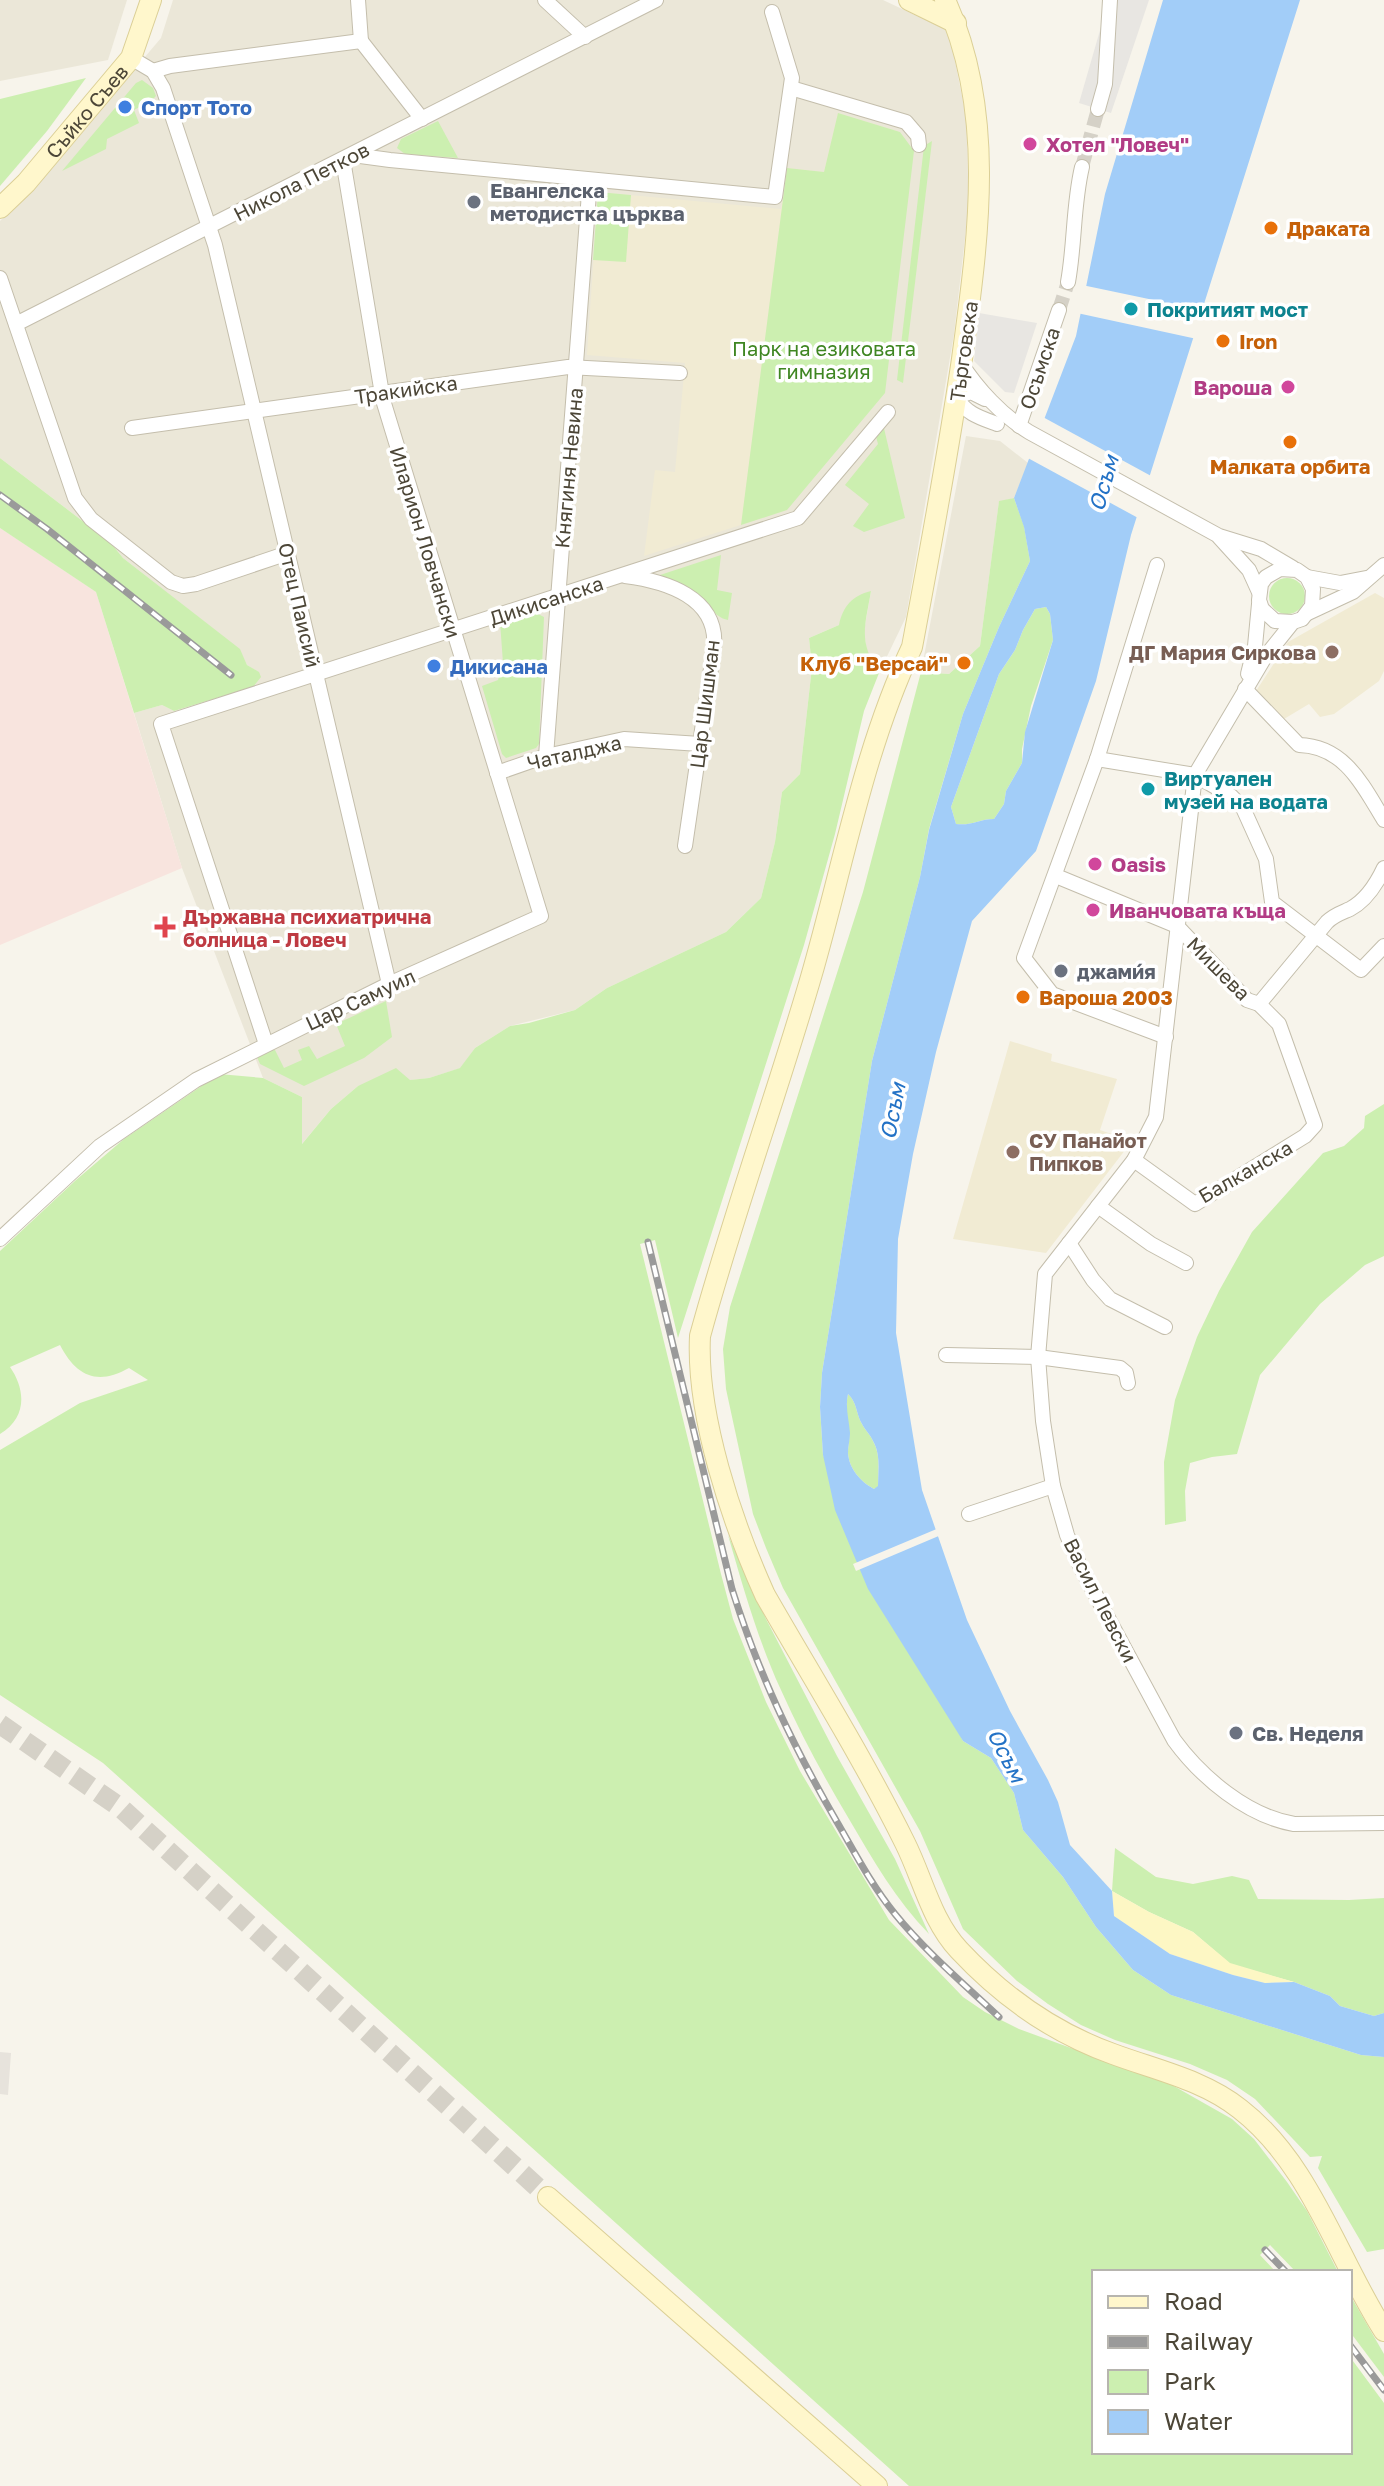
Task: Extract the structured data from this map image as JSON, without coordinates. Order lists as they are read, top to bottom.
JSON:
{
  "streets": {
    "street": [
      "Съйко Съев",
      "Никола Петков",
      "Търговска",
      "Осъмска",
      "Тракийска",
      "Княгиня Невина",
      "Иларион Ловчански",
      "Дикисанска",
      "Отец Паисий",
      "Цар Шишман",
      "Чаталджа",
      "Мишева",
      "Цар Самуил",
      "Балканска",
      "Васил Левски"
    ]
  },
  "crossings": [
    ["Никола Петков", "Иларион Ловчански"],
    ["Никола Петков", "Отец Паисий"],
    ["Тракийска", "Княгиня Невина"],
    ["Тракийска", "Иларион Ловчански"],
    ["Тракийска", "Отец Паисий"],
    ["Княгиня Невина", "Дикисанска"],
    ["Княгиня Невина", "Чаталджа"],
    ["Иларион Ловчански", "Дикисанска"],
    ["Иларион Ловчански", "Чаталджа"],
    ["Иларион Ловчански", "Цар Самуил"],
    ["Дикисанска", "Отец Паисий"],
    ["Дикисанска", "Цар Шишман"],
    ["Дикисанска", "Цар Самуил"],
    ["Отец Паисий", "Цар Самуил"],
    ["Цар Шишман", "Чаталджа"],
    ["Мишева", "Балканска"],
    ["Мишева", "Васил Левски"],
    ["Балканска", "Васил Левски"]
  ],
  "water": ["Осъм"],
  "parks": ["Парк на езиковата гимназия"],
  "places": {
    "other": [
      "Спорт Тото",
      "Хотел \"Ловеч\"",
      "Евангелска методистка църква",
      "Драката",
      "Покритият мост",
      "Iron",
      "Вароша",
      "Малката орбита",
      "ДГ Мария Сиркова",
      "Клуб \"Версай\"",
      "Дикисана",
      "Виртуален музей на водата",
      "Oasis",
      "Иванчовата къща",
      "джами́я",
      "Вароша 2003",
      "СУ Панайот Пипков",
      "Св. Неделя"
    ],
    "health": ["Държавна психиатрична болница - Ловеч"]
  },
  "legend": [
    "Road",
    "Railway",
    "Park",
    "Water"
  ]
}
